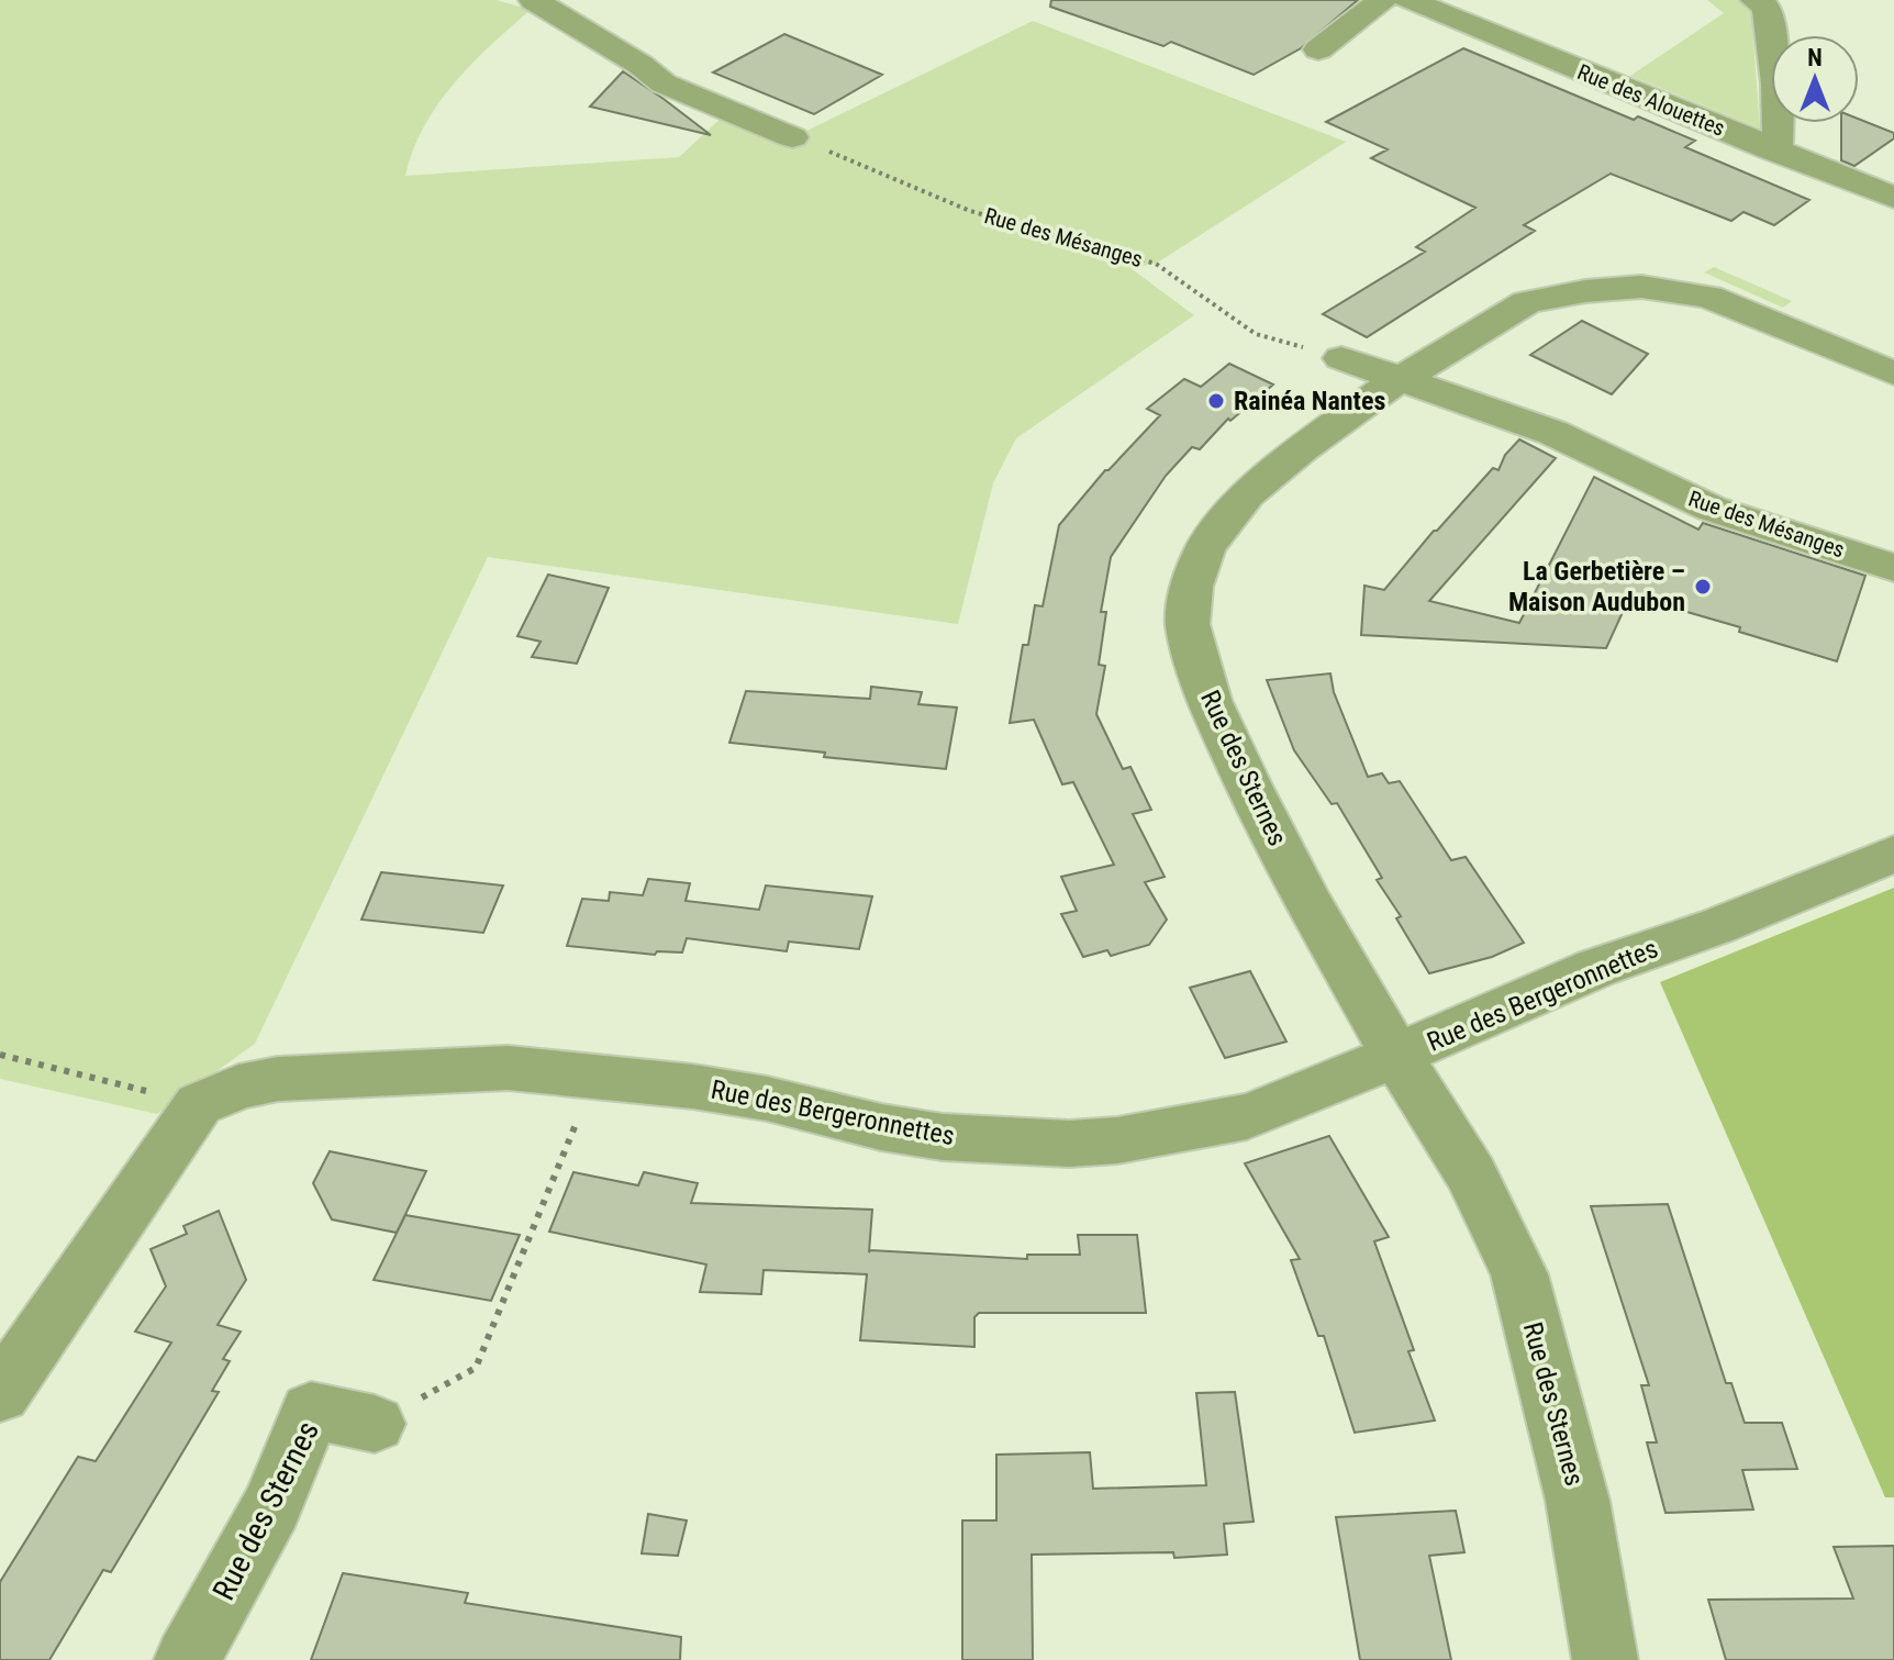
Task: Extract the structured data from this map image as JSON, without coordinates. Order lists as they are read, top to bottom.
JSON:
{
  "streets": {
    "street": [
      "Rue des Alouettes",
      "Rue des Mésanges",
      "Rue des Sternes",
      "Rue des Bergeronnettes"
    ]
  },
  "crossings": [
    ["Rue des Mésanges", "Rue des Sternes"],
    ["Rue des Sternes", "Rue des Bergeronnettes"]
  ],
  "places": ["Rainéa Nantes", "La Gerbetière – Maison Audubon"],
  "north": "top"
}
